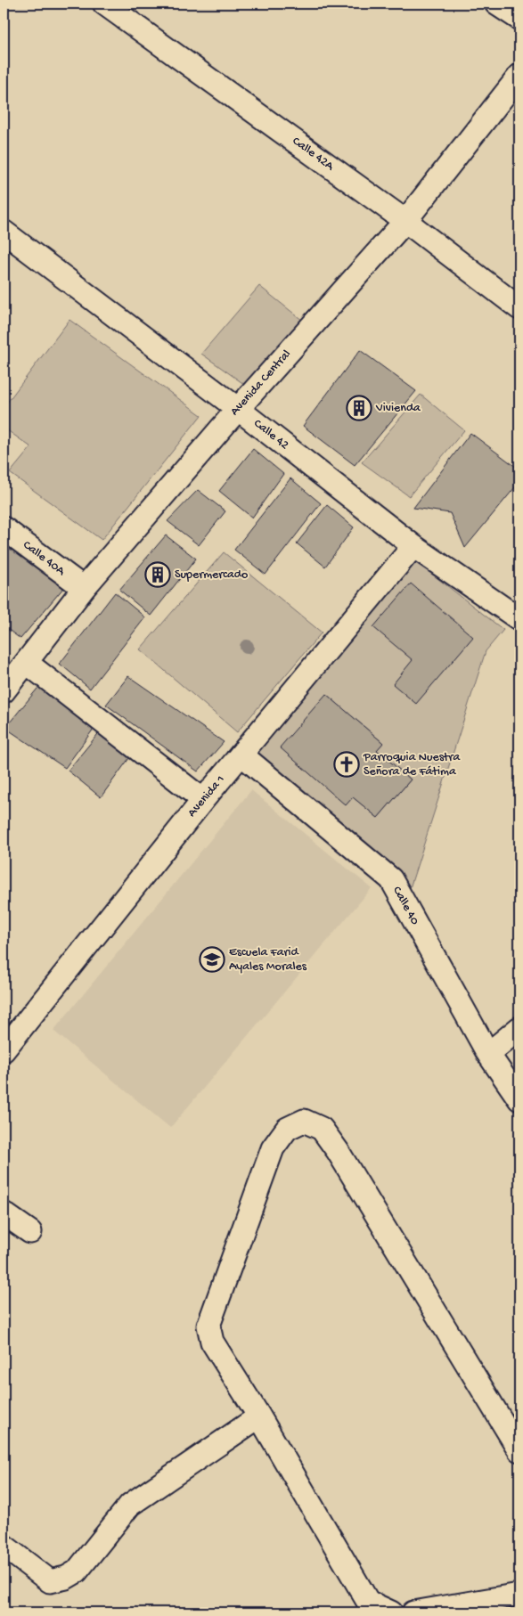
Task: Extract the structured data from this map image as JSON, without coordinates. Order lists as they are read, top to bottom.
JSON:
{
  "streets": {
    "street": [
      "Calle 42A",
      "Avenida Central",
      "Calle 42",
      "Calle 40A",
      "Avenida 1",
      "Calle 40"
    ]
  },
  "crossings": [
    ["Calle 42A", "Avenida Central"],
    ["Avenida Central", "Calle 42"],
    ["Avenida Central", "Calle 40A"],
    ["Calle 42", "Avenida 1"],
    ["Avenida 1", "Calle 40"]
  ],
  "places": {
    "building": ["Vivienda", "Supermercado"],
    "church": ["Parroquia Nuestra Señora de Fátima"],
    "school or university": ["Escuela Farid Ayales Morales"]
  }
}
